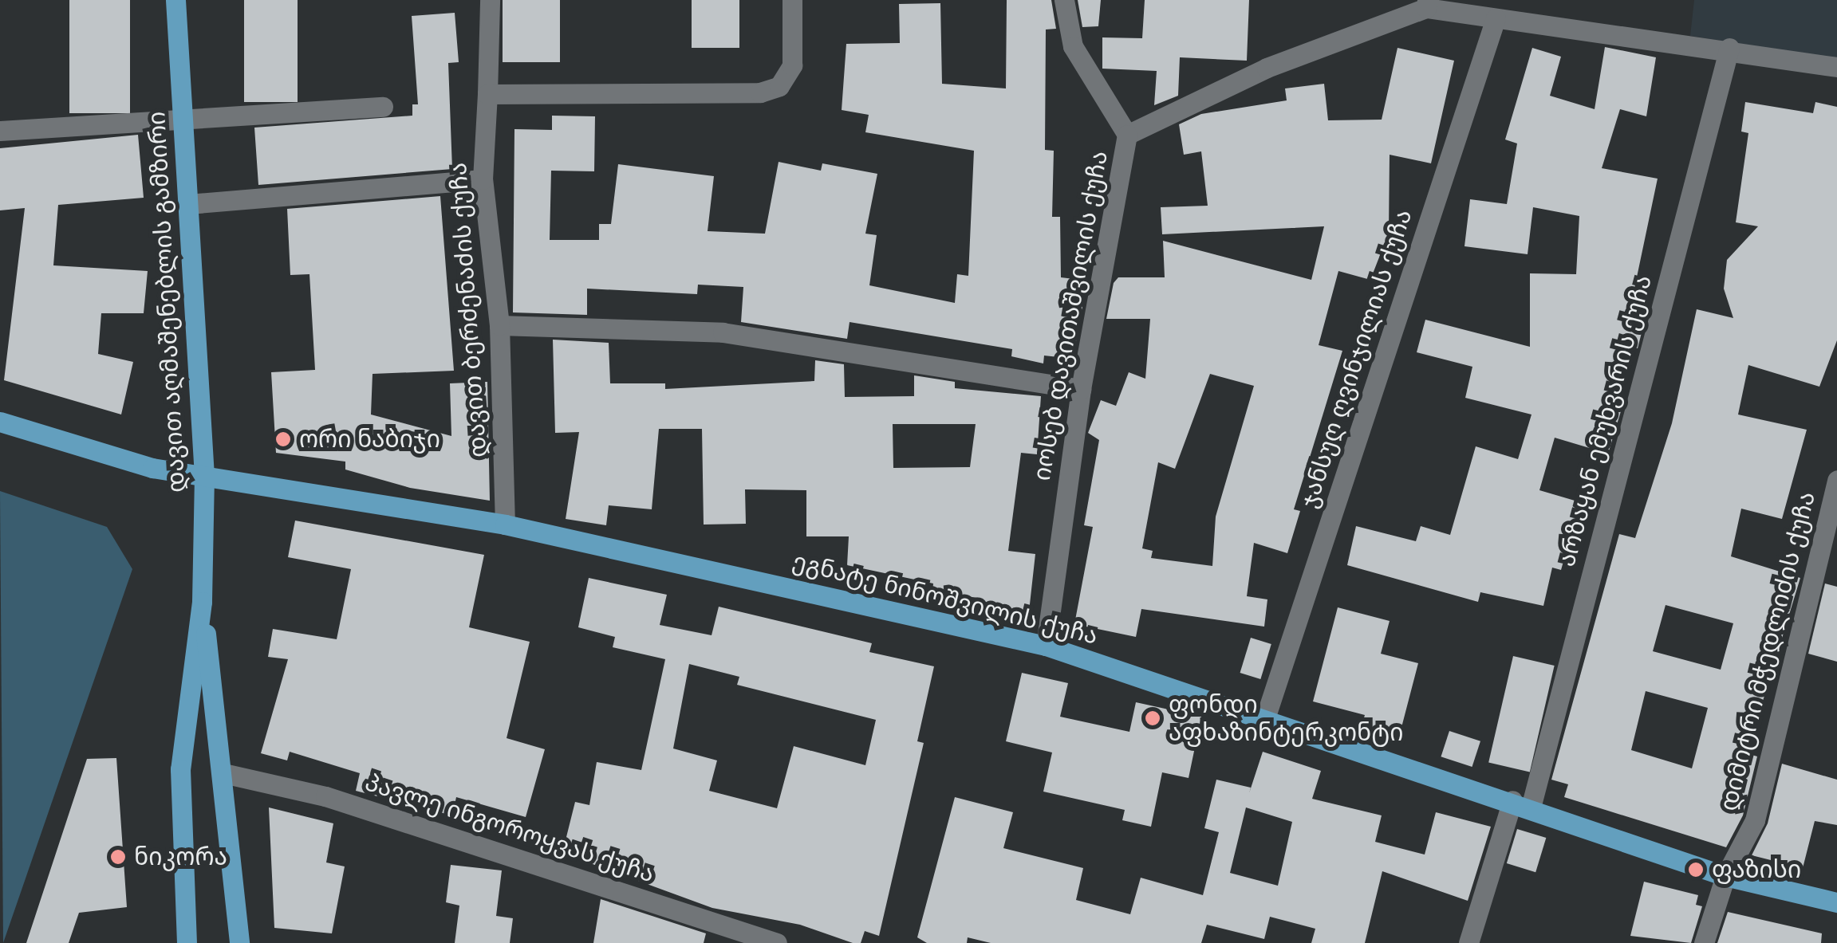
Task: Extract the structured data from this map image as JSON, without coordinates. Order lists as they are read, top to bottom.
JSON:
{
  "streets": {
    "main road": ["დავით აღმაშენებლის გამზირი", "ეგნატე ნინოშვილის ქუჩა"],
    "street": [
      "დავით ბერძენაძის ქუჩა",
      "იოსებ დავითაშვილის ქუჩა",
      "ჯანსუღ ღვინჯილიას ქუჩა",
      "არზაყან ემუხვარის ქუჩა",
      "დიმიტრი მჭედლიძის ქუჩა",
      "პავლე ინგოროყვას ქუჩა"
    ]
  },
  "crossings": [
    ["დავით აღმაშენებლის გამზირი", "ეგნატე ნინოშვილის ქუჩა"],
    ["დავით აღმაშენებლის გამზირი", "პავლე ინგოროყვას ქუჩა"],
    ["დავით ბერძენაძის ქუჩა", "ეგნატე ნინოშვილის ქუჩა"],
    ["იოსებ დავითაშვილის ქუჩა", "ეგნატე ნინოშვილის ქუჩა"],
    ["ჯანსუღ ღვინჯილიას ქუჩა", "ეგნატე ნინოშვილის ქუჩა"],
    ["არზაყან ემუხვარის ქუჩა", "ეგნატე ნინოშვილის ქუჩა"],
    ["ეგნატე ნინოშვილის ქუჩა", "დიმიტრი მჭედლიძის ქუჩა"]
  ],
  "places": [
    "ორი ნაბიჯი",
    "ფონდი აფხაზინტერკონტი",
    "ნიკორა",
    "ფაზისი"
  ]
}
